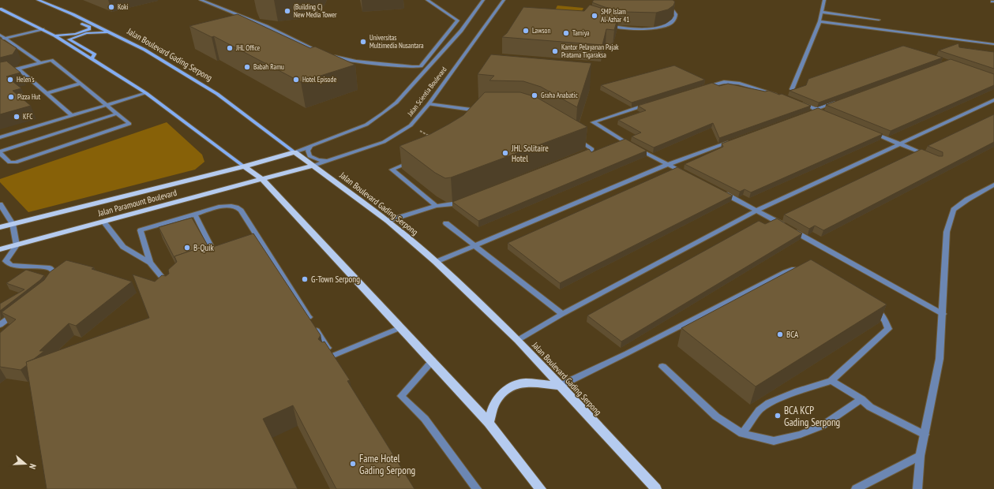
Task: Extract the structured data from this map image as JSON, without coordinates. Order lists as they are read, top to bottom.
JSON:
{
  "streets": {
    "main road": ["Jalan Boulevard Gading Serpong", "Jalan Scientia Boulevard", "Jalan Paramount Boulevard"]
  },
  "crossings": [
    ["Jalan Boulevard Gading Serpong", "Jalan Scientia Boulevard"],
    ["Jalan Scientia Boulevard", "Jalan Paramount Boulevard"]
  ],
  "places": [
    "Koki",
    "(Building C) New Media Tower",
    "SMP Islam Al-Azhar 41",
    "Lawson",
    "Tamiya",
    "Universitas Multimedia Nusantara",
    "JHL Office",
    "Kantor Pelayanan Pajak Pratama Tigaraksa",
    "Babah Ramu",
    "Helen's",
    "Hotel Episode",
    "Graha Anabatic",
    "Pizza Hut",
    "KFC",
    "JHL Solitaire Hotel",
    "B-Quik",
    "G-Town Serpong",
    "BCA",
    "BCA KCP Gading Serpong",
    "Fame Hotel Gading Serpong"
  ],
  "north": "right"
}
